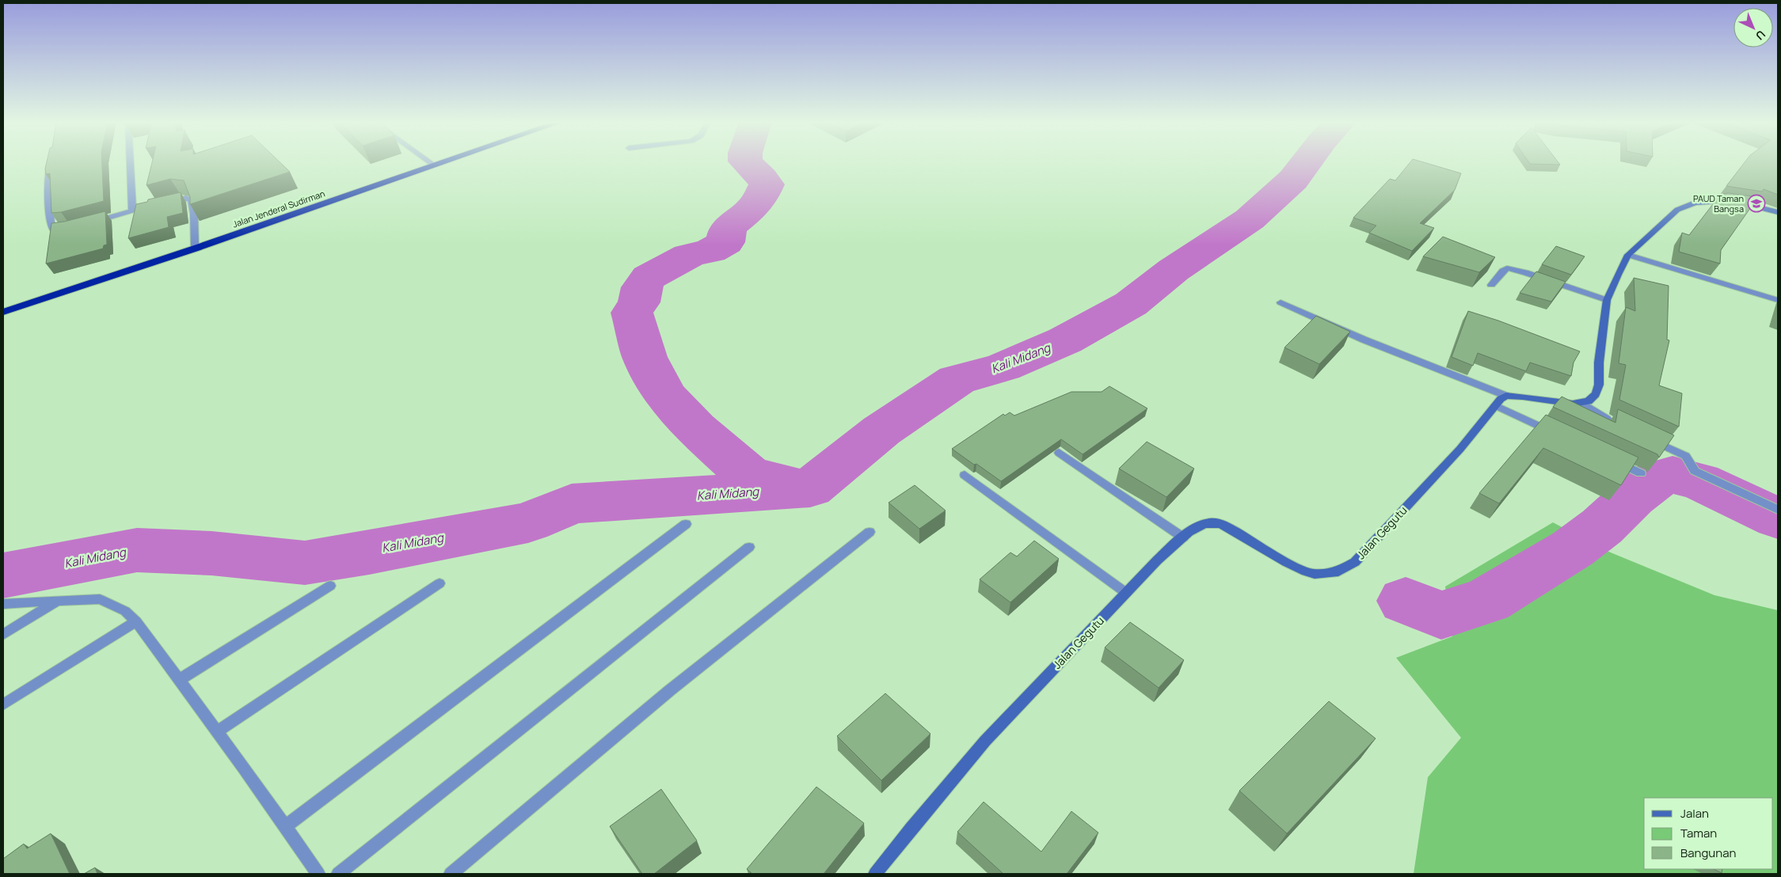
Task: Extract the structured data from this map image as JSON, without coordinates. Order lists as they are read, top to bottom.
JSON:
{
  "streets": {
    "highway": ["Jalan Jenderal Sudirman"],
    "street": ["Jalan Gegutu"]
  },
  "water": ["Kali Midang"],
  "places": {
    "school or university": ["PAUD Taman Bangsa"]
  },
  "legend": ["Jalan", "Taman", "Bangunan"],
  "north": "bottom right"
}
